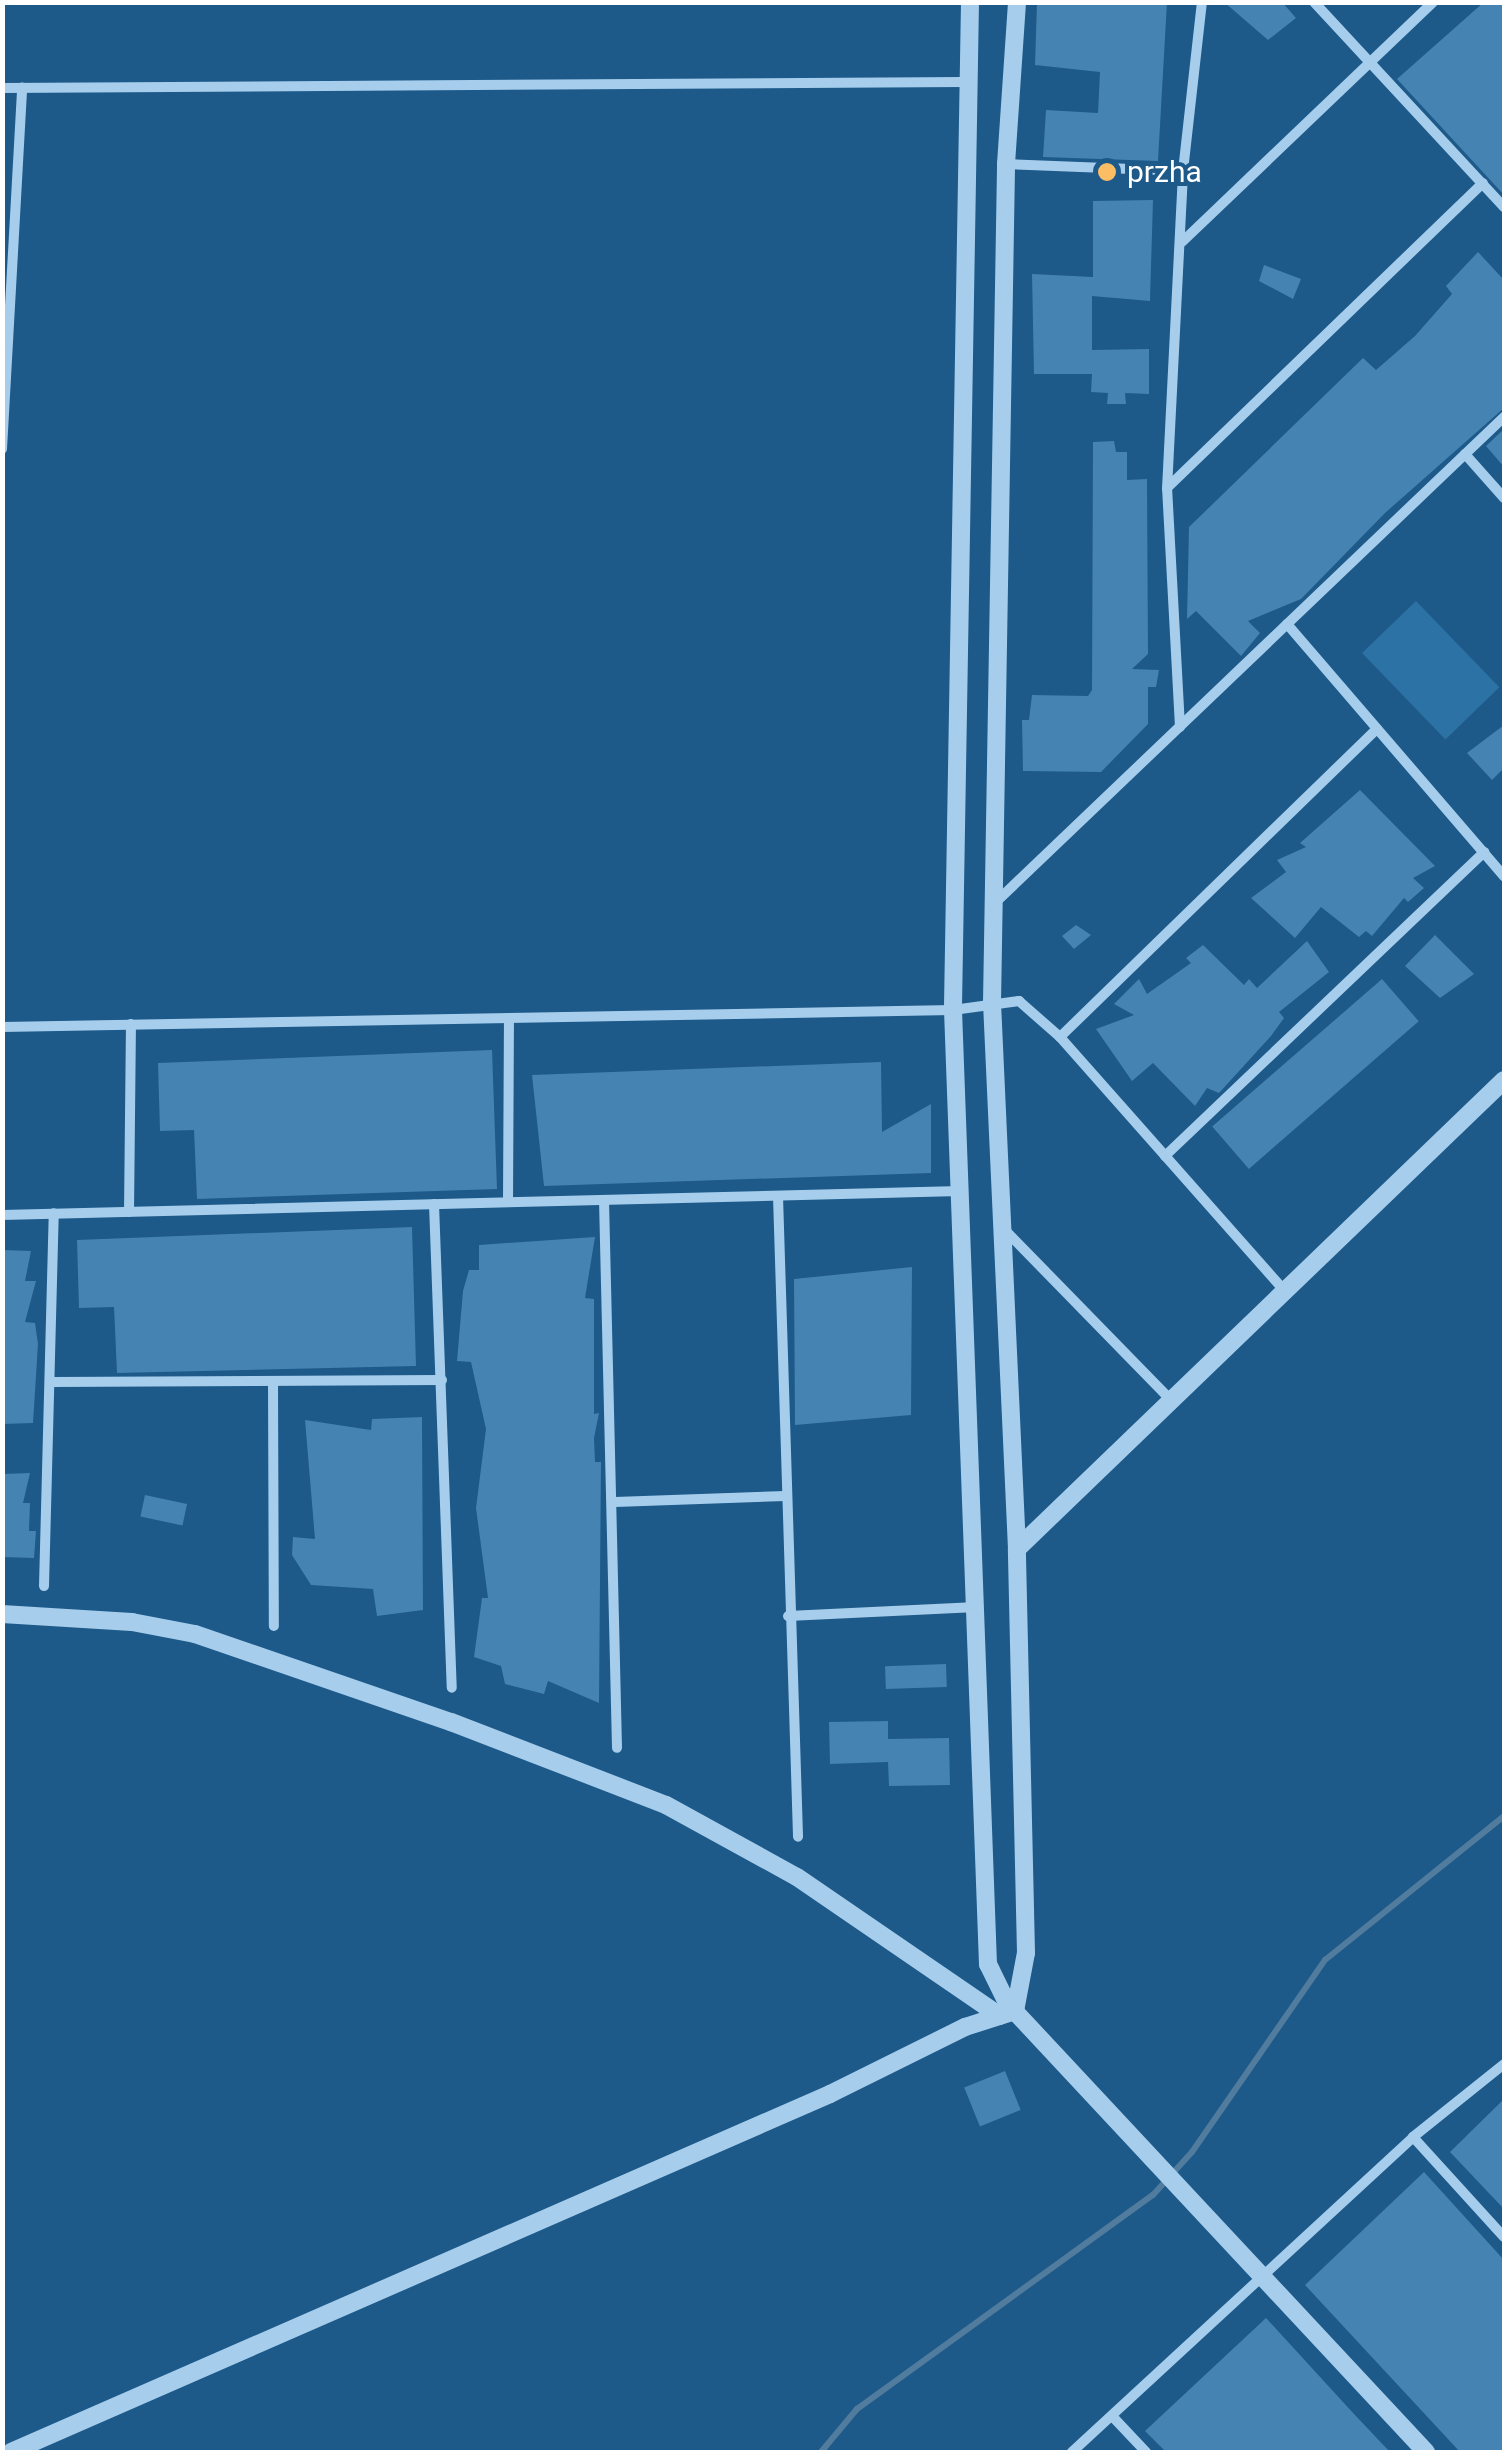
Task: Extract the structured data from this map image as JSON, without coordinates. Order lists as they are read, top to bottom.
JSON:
{
  "places": ["przha"]
}
